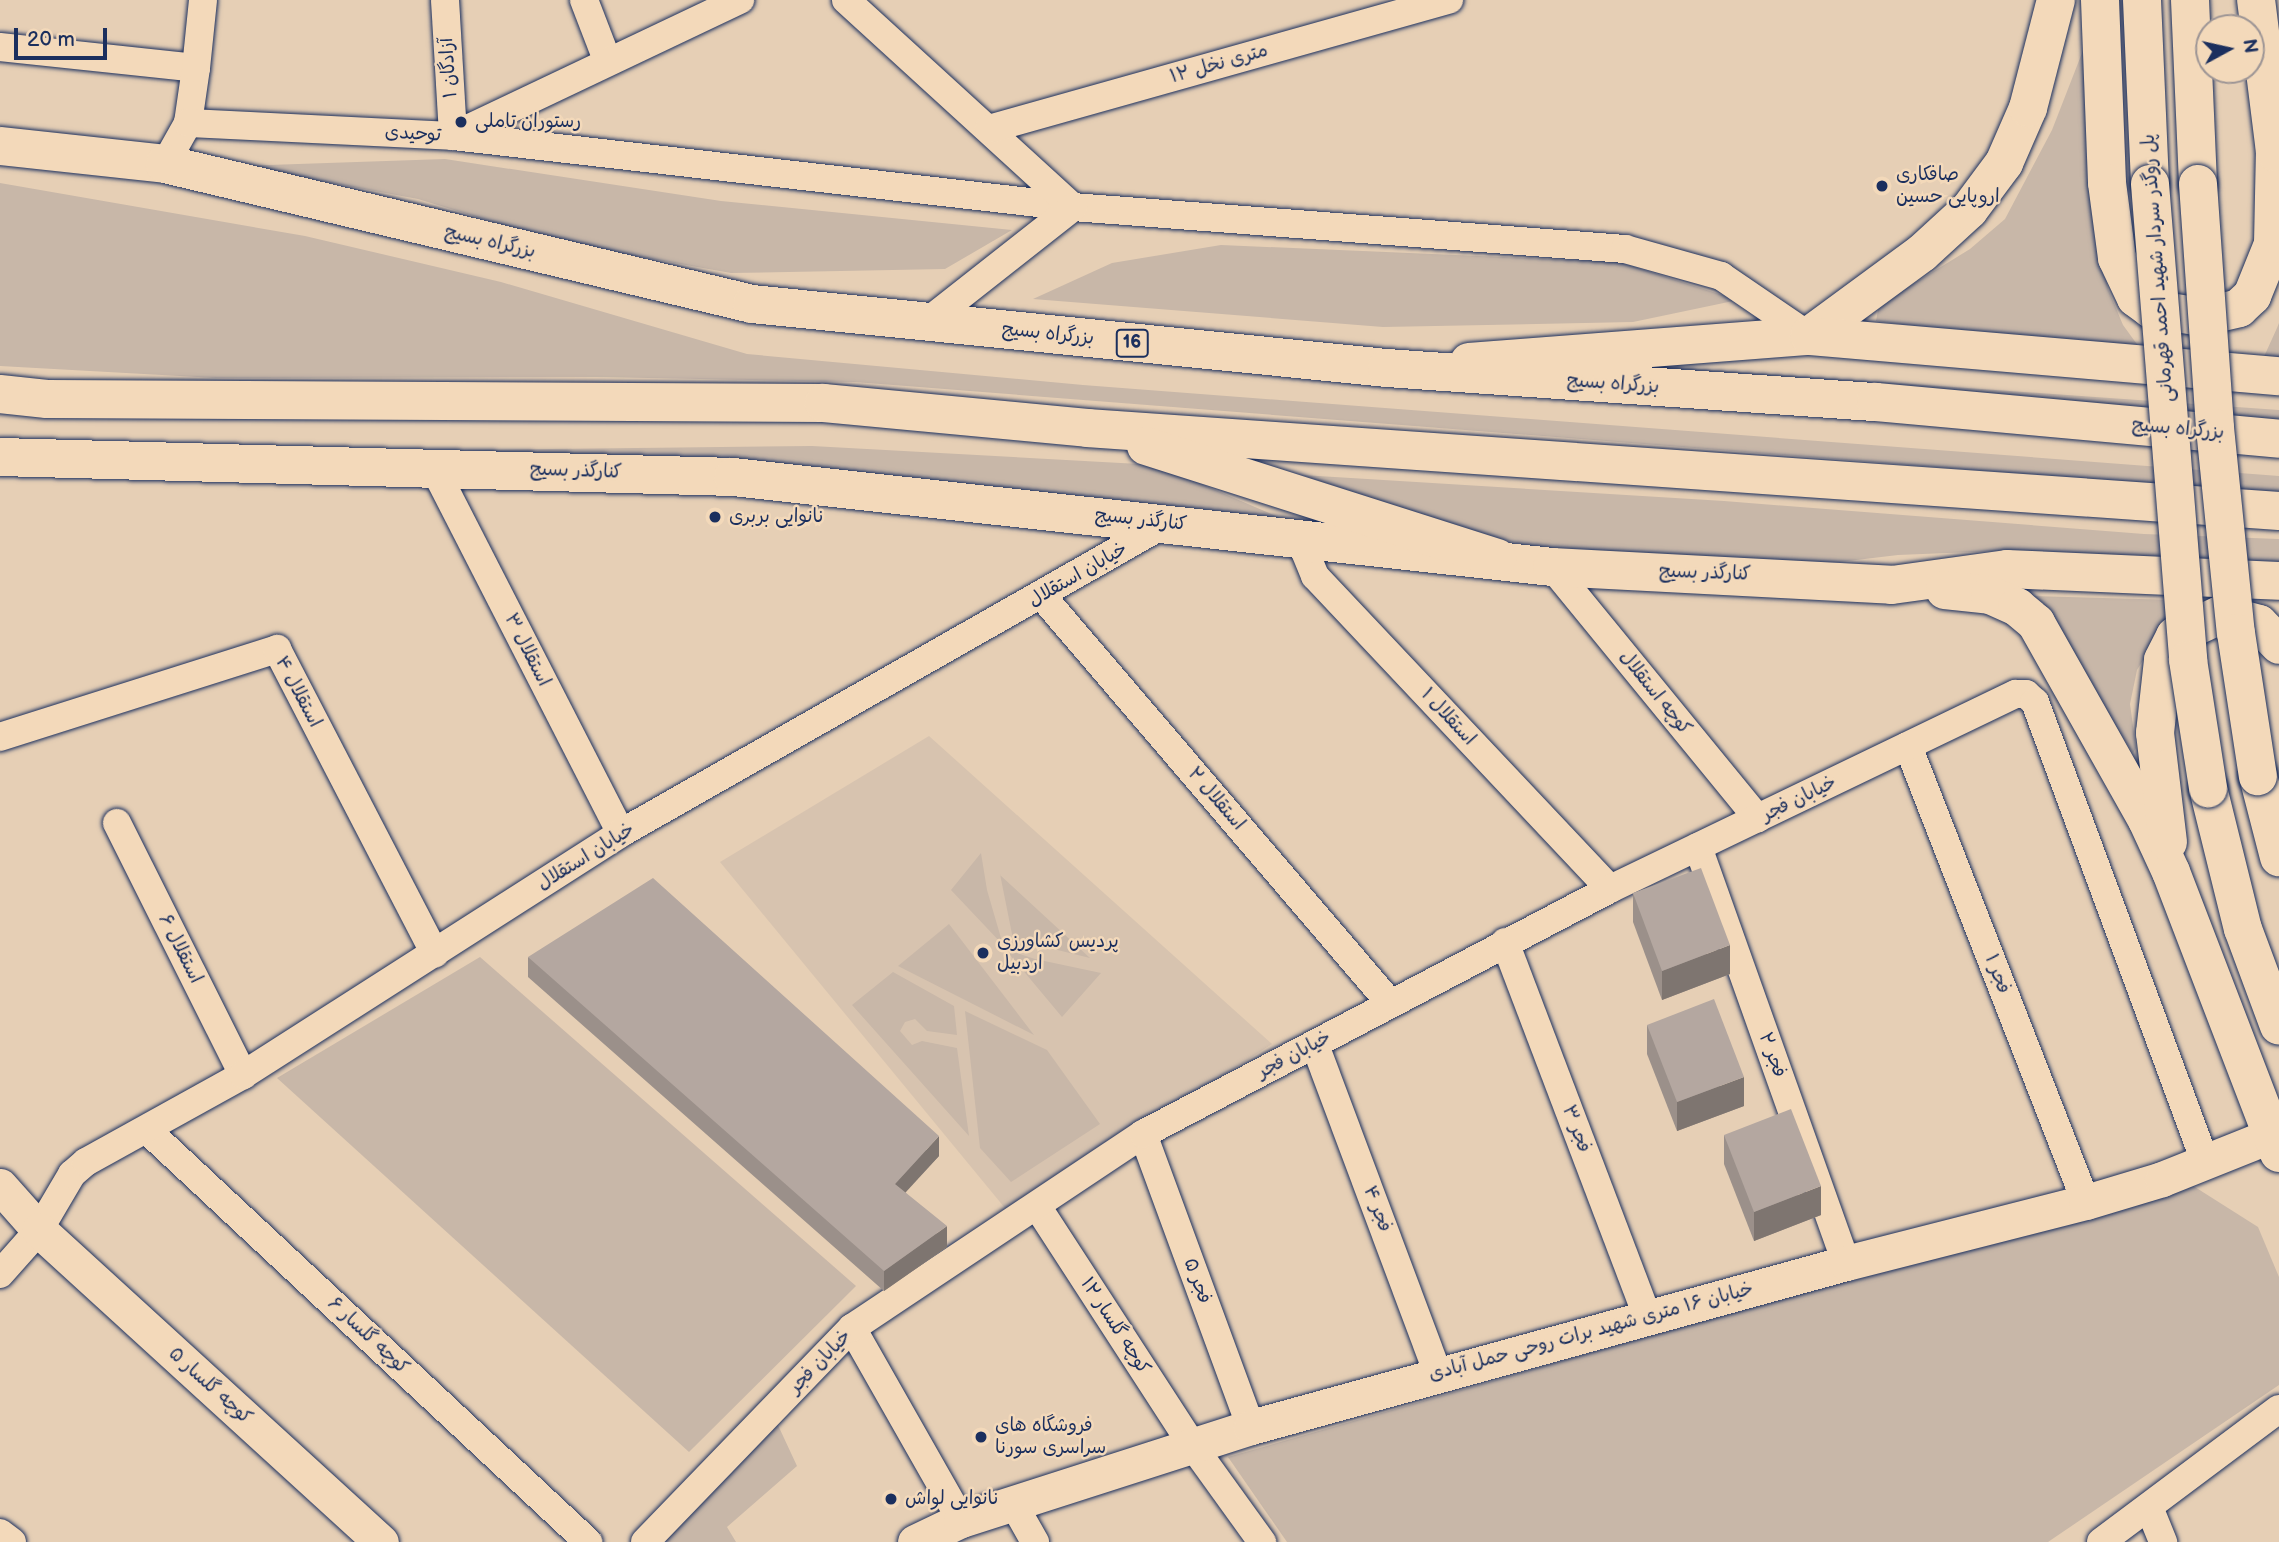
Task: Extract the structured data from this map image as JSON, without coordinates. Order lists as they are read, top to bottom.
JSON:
{
  "streets": {
    "main road": [
      "بزرگراه بسیج",
      "پل روگذر سردار شهید احمد قهرمانی",
      "16",
      "کنارگذر بسیج"
    ],
    "street": [
      "۱۲ متری نخل",
      "آزادگان ۱",
      "توحیدی",
      "خیابان استقلال",
      "استقلال ۳",
      "استقلال ۴",
      "کوچه استقلال",
      "استقلال ۱",
      "استقلال ۲",
      "خیابان فجر",
      "استقلال ۶",
      "فجر ۱",
      "فجر ۲",
      "فجر ۳",
      "فجر ۴",
      "فجر ۵",
      "کوچه گلسار ۱۲",
      "خیابان ۱۶ متری شهید برات روحی حمل آبادی",
      "کوچه گلسار ۶",
      "کوچه گلسار ۵"
    ]
  },
  "crossings": [
    ["آزادگان ۱", "توحیدی"],
    ["کنارگذر بسیج", "خیابان استقلال"],
    ["کنارگذر بسیج", "استقلال ۳"],
    ["کنارگذر بسیج", "کوچه استقلال"],
    ["کنارگذر بسیج", "استقلال ۱"],
    ["خیابان استقلال", "استقلال ۳"],
    ["خیابان استقلال", "استقلال ۴"],
    ["خیابان استقلال", "استقلال ۲"],
    ["خیابان استقلال", "استقلال ۶"],
    ["خیابان استقلال", "کوچه گلسار ۶"],
    ["خیابان استقلال", "کوچه گلسار ۵"],
    ["کوچه استقلال", "خیابان فجر"],
    ["استقلال ۱", "خیابان فجر"],
    ["استقلال ۲", "خیابان فجر"],
    ["خیابان فجر", "فجر ۱"],
    ["خیابان فجر", "فجر ۲"],
    ["خیابان فجر", "فجر ۳"],
    ["خیابان فجر", "فجر ۴"],
    ["خیابان فجر", "فجر ۵"],
    ["خیابان فجر", "کوچه گلسار ۱۲"],
    ["خیابان فجر", "خیابان ۱۶ متری شهید برات روحی حمل آبادی"],
    ["فجر ۱", "خیابان ۱۶ متری شهید برات روحی حمل آبادی"],
    ["فجر ۲", "خیابان ۱۶ متری شهید برات روحی حمل آبادی"],
    ["فجر ۳", "خیابان ۱۶ متری شهید برات روحی حمل آبادی"],
    ["فجر ۴", "خیابان ۱۶ متری شهید برات روحی حمل آبادی"],
    ["فجر ۵", "خیابان ۱۶ متری شهید برات روحی حمل آبادی"],
    ["کوچه گلسار ۱۲", "خیابان ۱۶ متری شهید برات روحی حمل آبادی"]
  ],
  "places": [
    "رستوران تاملی",
    "صافکاری اروپایی حسین",
    "نانوایی بربری",
    "پردیس کشاورزی اردبیل",
    "فروشگاه های سراسری سورنا",
    "نانوایی لواش"
  ],
  "scale_bar": "20 m",
  "north": "right"
}
